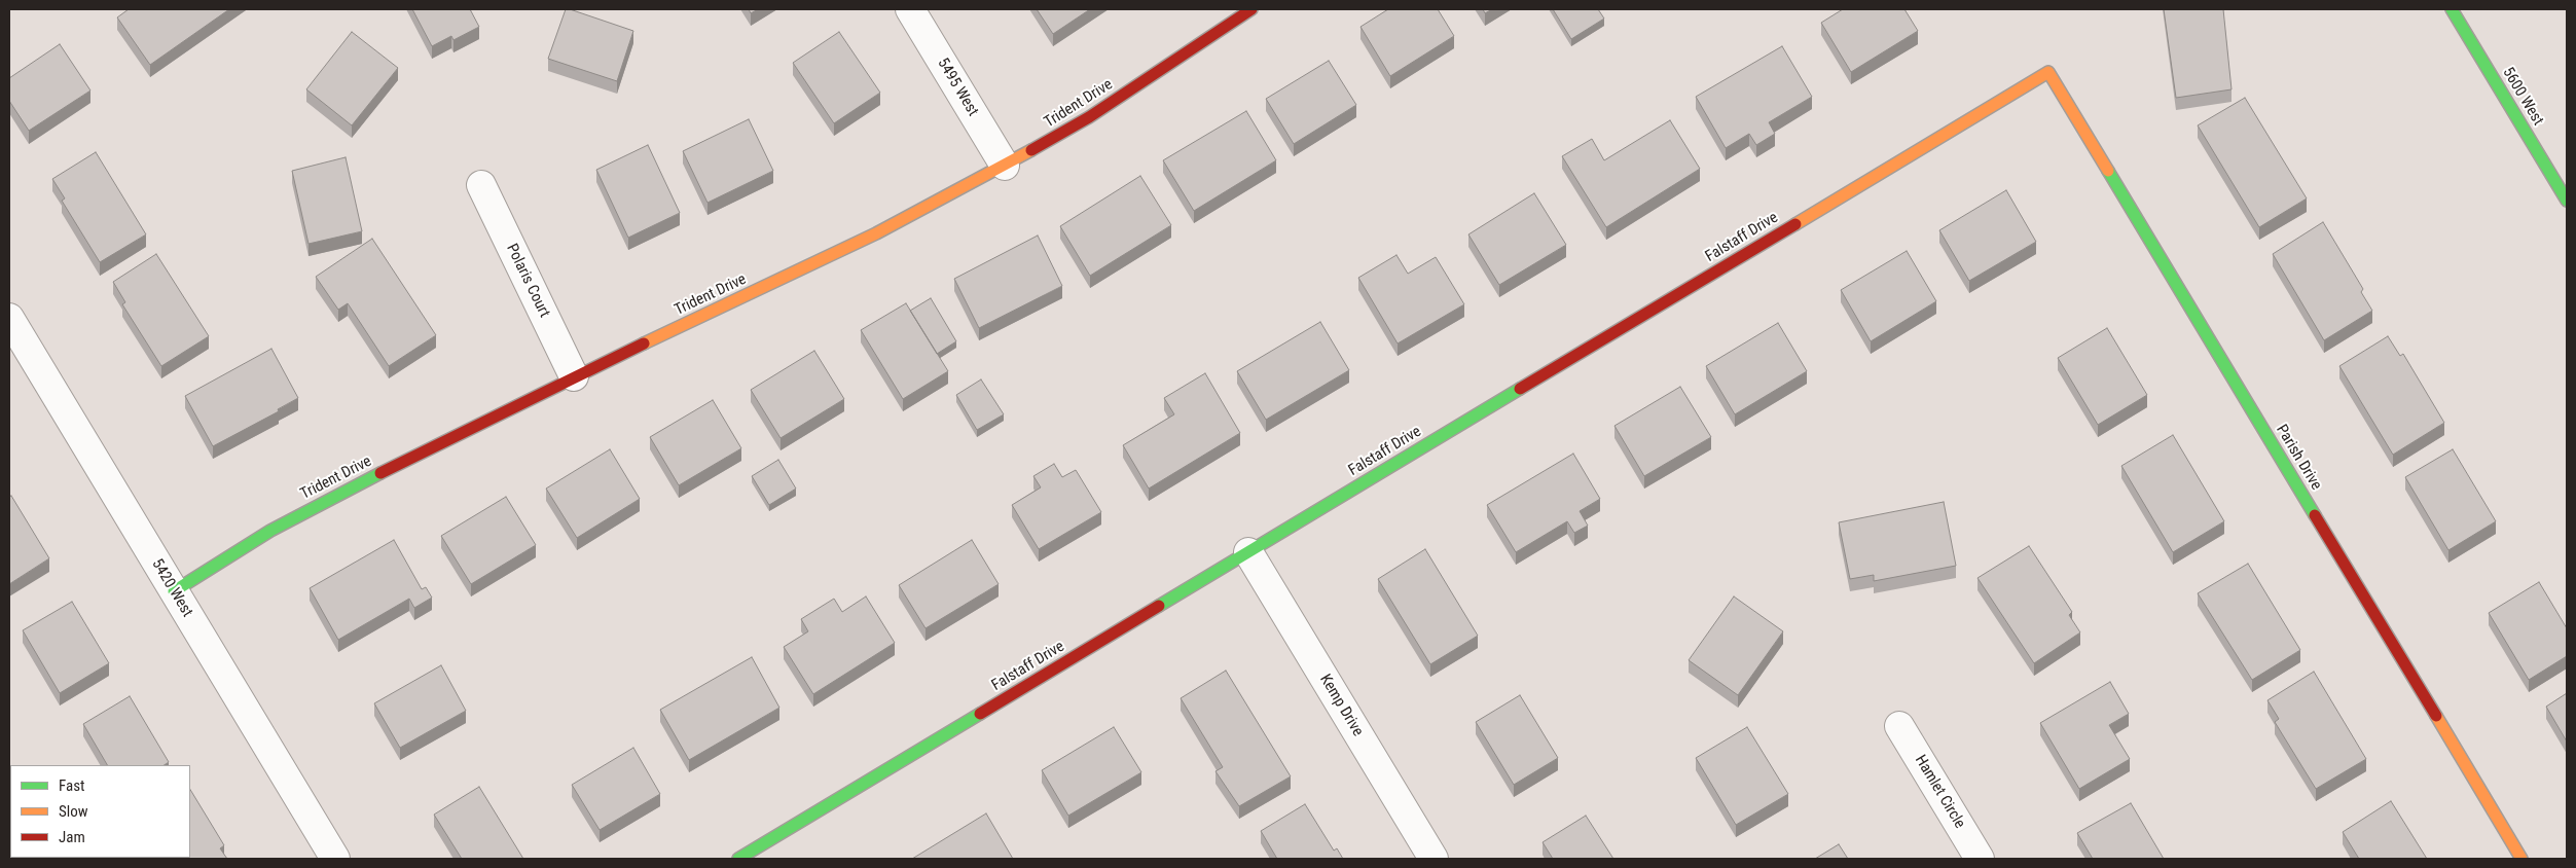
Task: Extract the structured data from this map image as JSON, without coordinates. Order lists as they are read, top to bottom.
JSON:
{
  "streets": {
    "street": [
      "5495 West",
      "5600 West",
      "Trident Drive",
      "Falstaff Drive",
      "Polaris Court",
      "Parish Drive",
      "5420 West",
      "Kemp Drive",
      "Hamlet Circle"
    ]
  },
  "crossings": [
    ["5495 West", "Trident Drive"],
    ["Trident Drive", "Polaris Court"],
    ["Trident Drive", "5420 West"],
    ["Falstaff Drive", "Parish Drive"],
    ["Falstaff Drive", "Kemp Drive"]
  ],
  "legend": ["Fast", "Slow", "Jam"]
}
